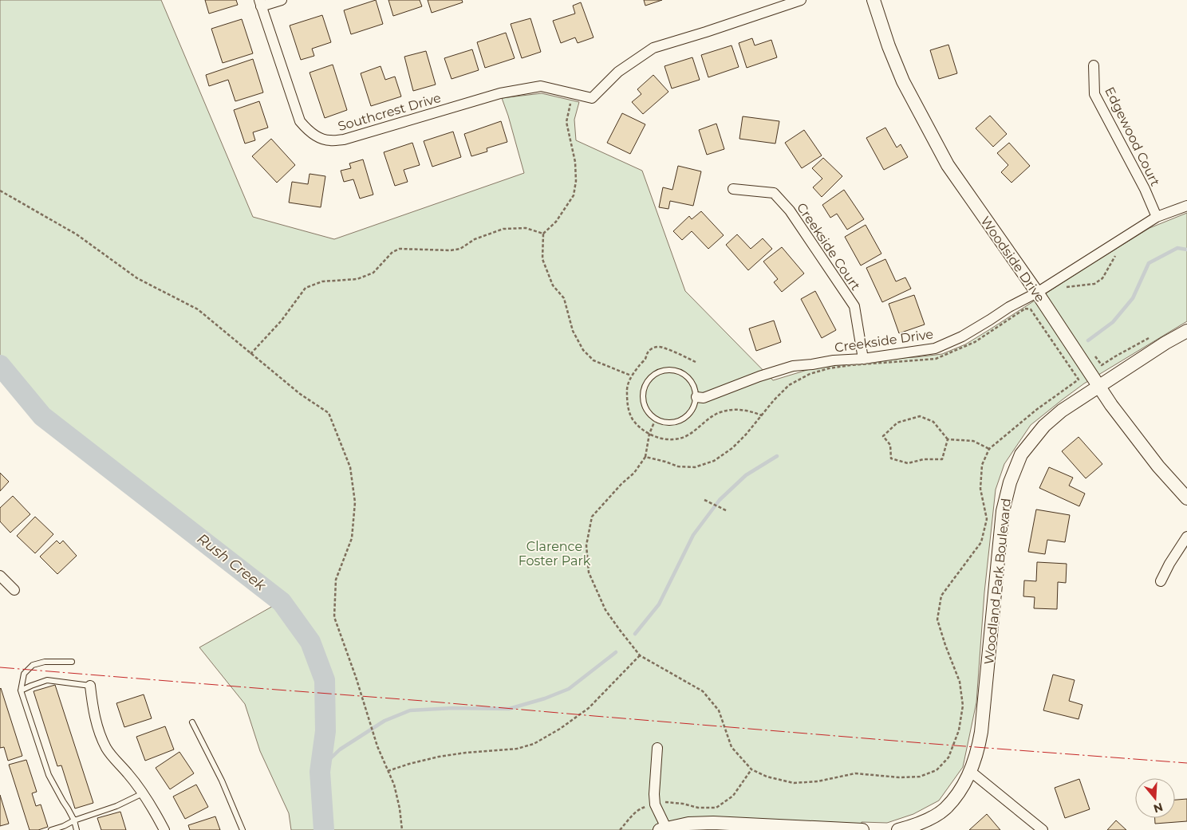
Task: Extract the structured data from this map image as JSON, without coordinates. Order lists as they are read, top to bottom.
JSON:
{
  "streets": {
    "street": [
      "Southcrest Drive",
      "Edgewood Court",
      "Creekside Court",
      "Woodside Drive",
      "Creekside Drive",
      "Woodland Park Boulevard"
    ]
  },
  "crossings": [
    ["Edgewood Court", "Creekside Drive"],
    ["Creekside Court", "Creekside Drive"],
    ["Woodside Drive", "Creekside Drive"],
    ["Woodside Drive", "Woodland Park Boulevard"]
  ],
  "water": ["Rush Creek"],
  "parks": ["Clarence Foster Park"],
  "north": "bottom"
}
